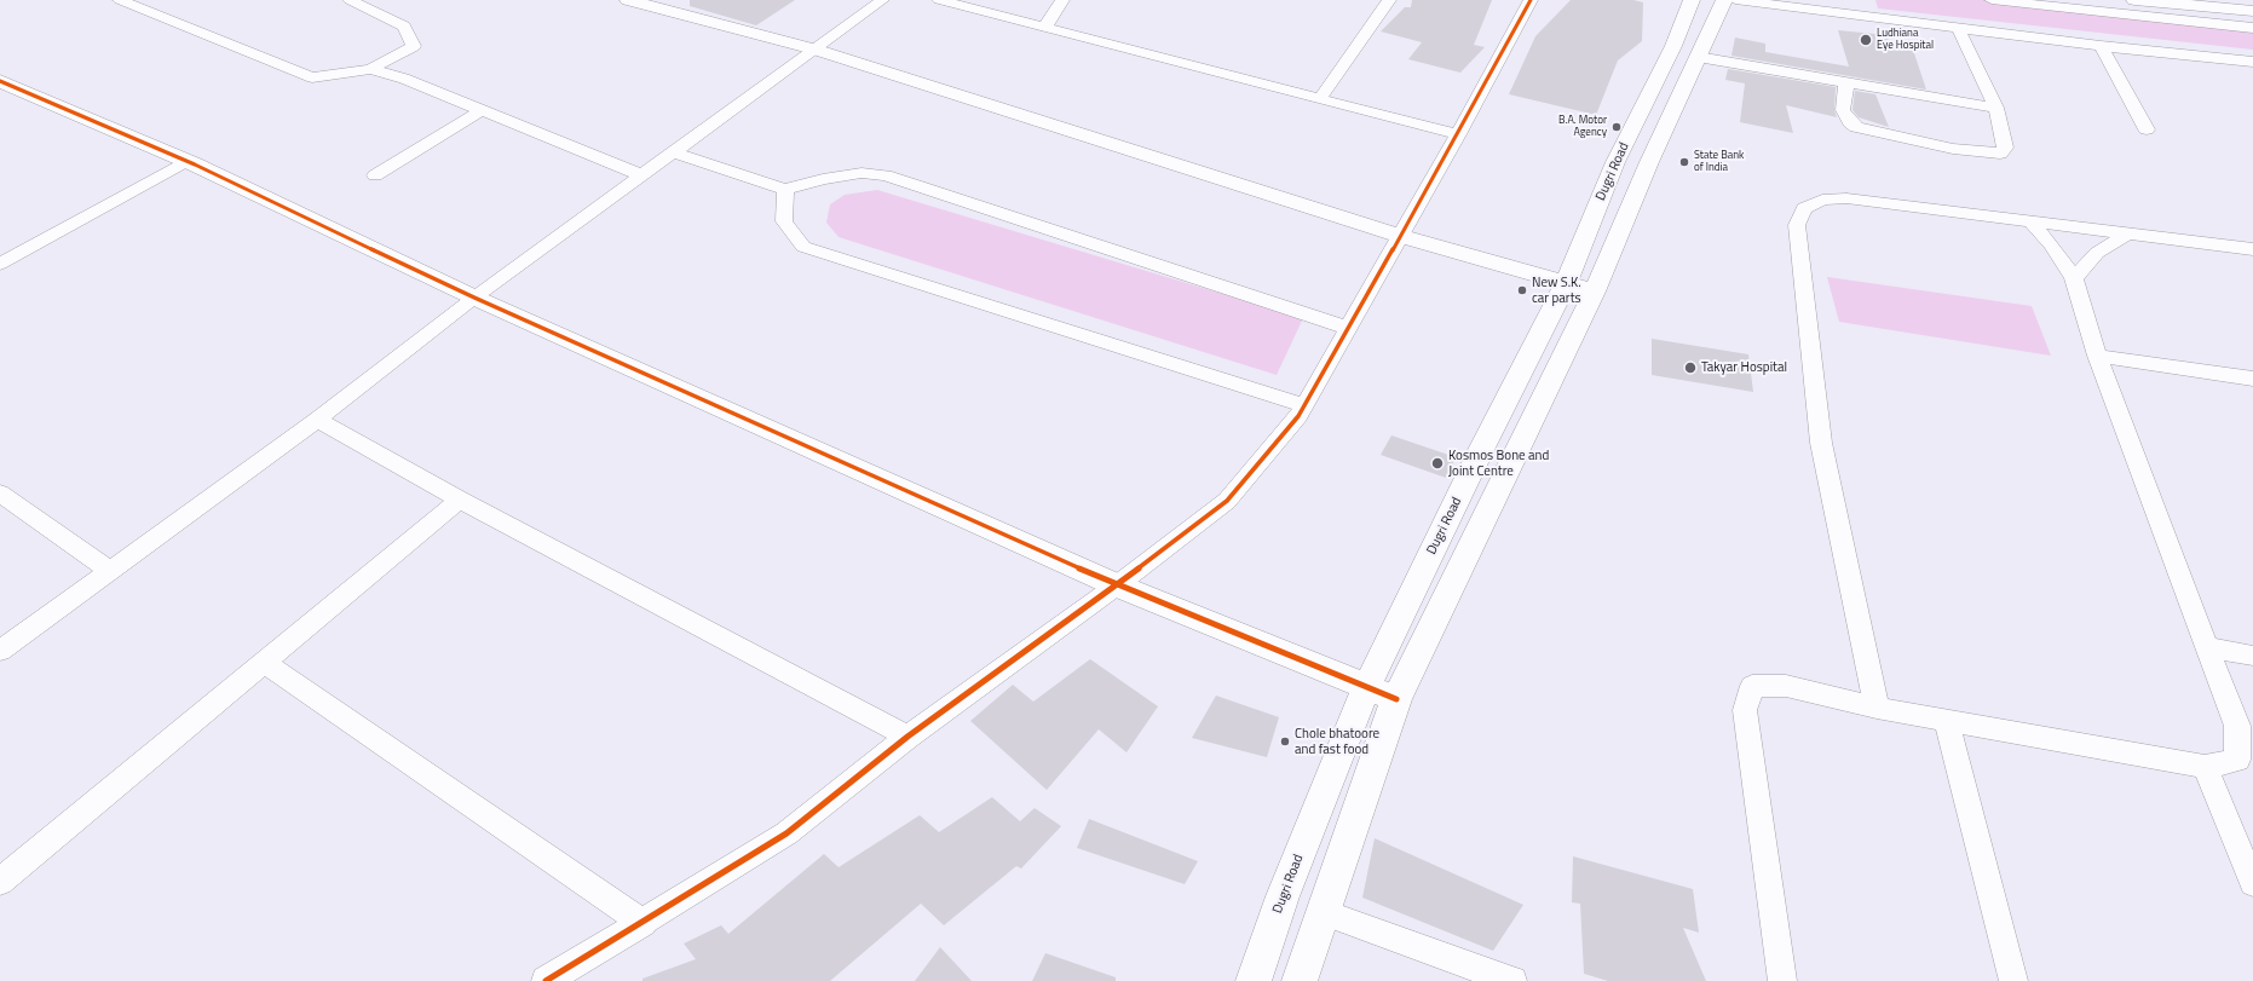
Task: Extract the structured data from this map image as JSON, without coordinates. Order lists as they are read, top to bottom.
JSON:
{
  "streets": {
    "street": ["Dugri Road"]
  },
  "places": [
    "Ludhiana Eye Hospital",
    "B.A. Motor Agency",
    "State Bank of India",
    "New S.K. car parts",
    "Takyar Hospital",
    "Kosmos Bone and Joint Centre",
    "Chole bhatoore and fast food"
  ]
}
